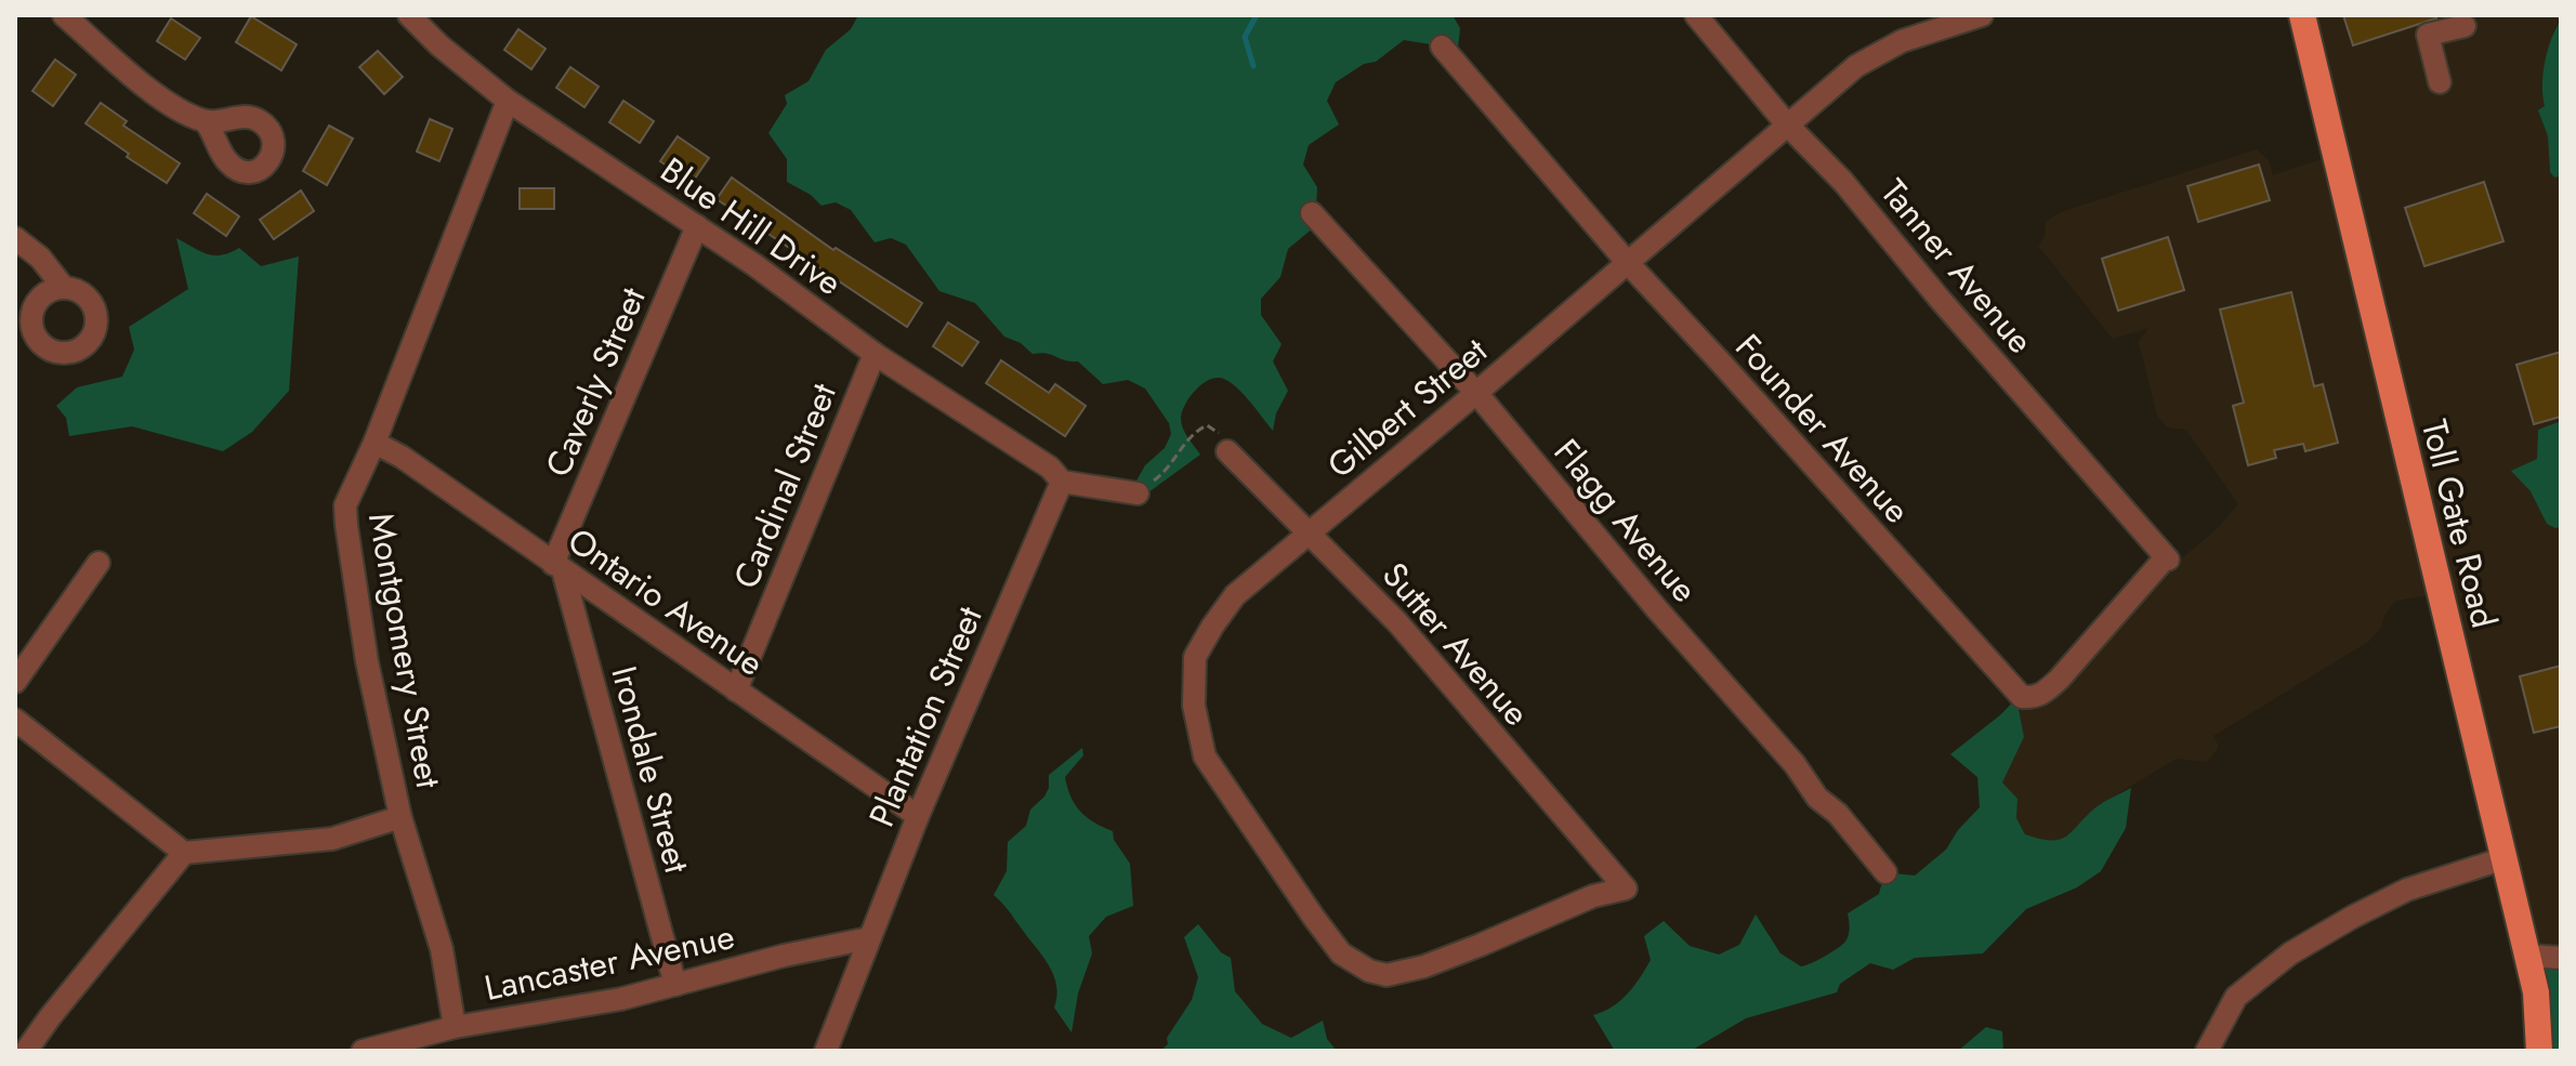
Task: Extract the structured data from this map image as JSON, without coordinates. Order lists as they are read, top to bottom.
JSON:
{
  "streets": {
    "main road": ["Toll Gate Road"],
    "street": [
      "Blue Hill Drive",
      "Tanner Avenue",
      "Caverly Street",
      "Gilbert Street",
      "Founder Avenue",
      "Cardinal Street",
      "Flagg Avenue",
      "Ontario Avenue",
      "Sutter Avenue",
      "Montgomery Street",
      "Plantation Street",
      "Irondale Street",
      "Lancaster Avenue"
    ]
  },
  "crossings": [
    ["Blue Hill Drive", "Caverly Street"],
    ["Blue Hill Drive", "Cardinal Street"],
    ["Blue Hill Drive", "Montgomery Street"],
    ["Blue Hill Drive", "Plantation Street"],
    ["Tanner Avenue", "Gilbert Street"],
    ["Tanner Avenue", "Founder Avenue"],
    ["Caverly Street", "Ontario Avenue"],
    ["Caverly Street", "Irondale Street"],
    ["Gilbert Street", "Founder Avenue"],
    ["Gilbert Street", "Flagg Avenue"],
    ["Gilbert Street", "Sutter Avenue"],
    ["Cardinal Street", "Ontario Avenue"],
    ["Ontario Avenue", "Montgomery Street"],
    ["Ontario Avenue", "Plantation Street"],
    ["Ontario Avenue", "Irondale Street"],
    ["Montgomery Street", "Lancaster Avenue"],
    ["Plantation Street", "Lancaster Avenue"],
    ["Irondale Street", "Lancaster Avenue"]
  ]
}
